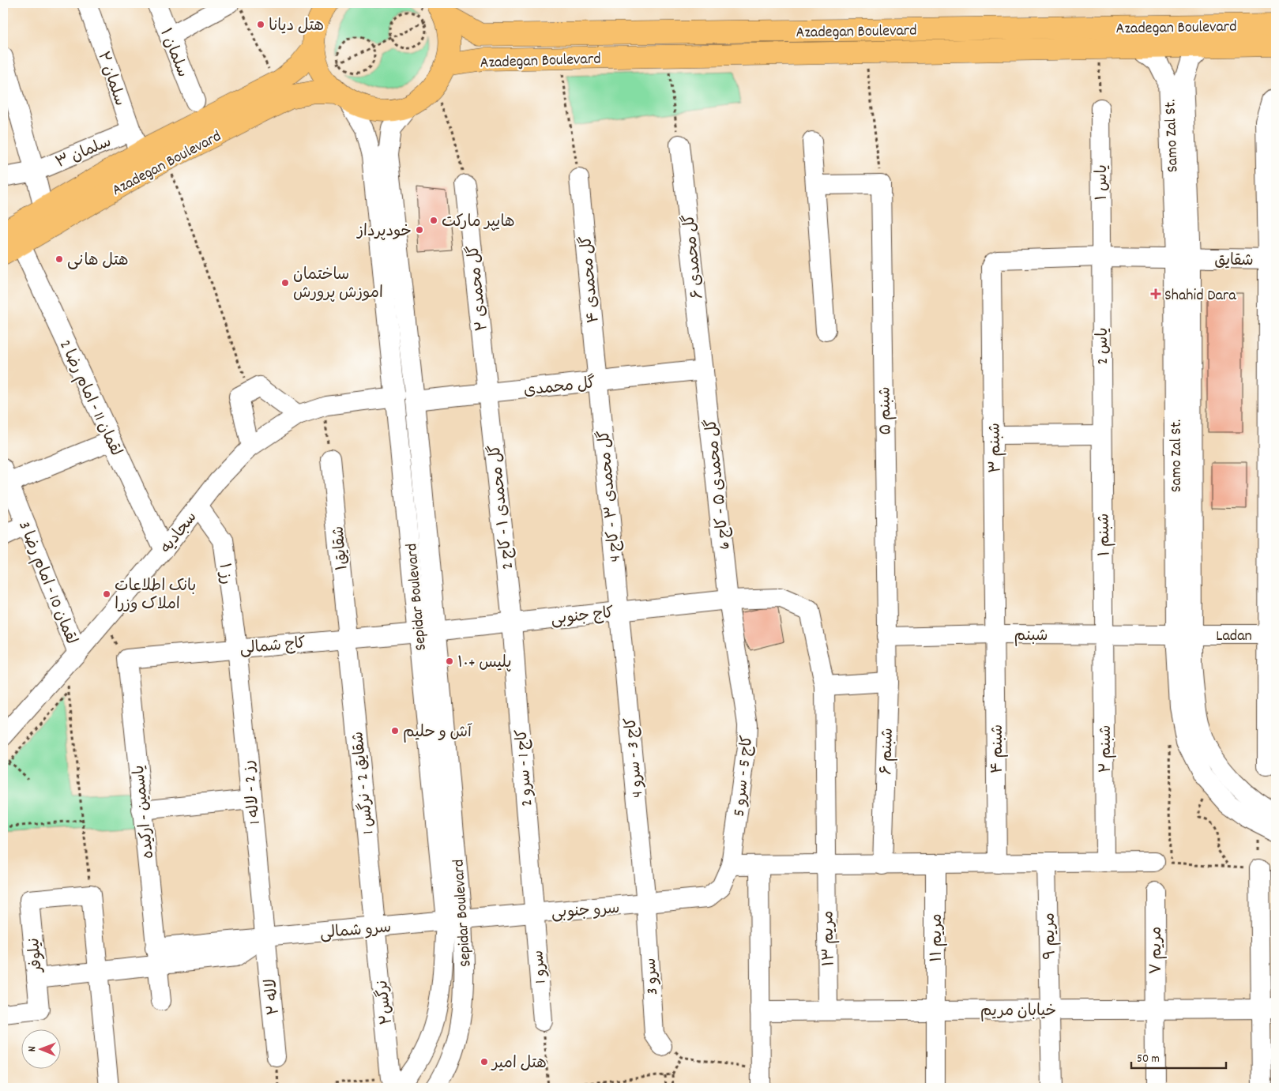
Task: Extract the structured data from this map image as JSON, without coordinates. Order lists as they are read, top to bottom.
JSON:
{
  "streets": {
    "main road": ["Azadegan Boulevard"],
    "street": [
      "سلمان ۱",
      "سلمان ۲",
      "Samo Zal St.",
      "سلمان ۳",
      "یاس ۱",
      "گل محمدی ۶",
      "شقایق",
      "گل محمدی ۴",
      "گل محمدی ۲",
      "یاس 2",
      "گل محمدی",
      "لقمان 11 - امام رضا 2",
      "شبنم ۵",
      "شبنم ۳",
      "گل محمدی ۵ - کاج 6",
      "گل محمدی ۳ - کاج 4",
      "گل محمدی ۱ - کاج 2",
      "سجادیه",
      "شبنم ۱",
      "شقایق۱",
      "رز ۱",
      "لقمان 10 - امام رضا 3",
      "Sepidar Boulevard",
      "کاج جنوبی",
      "شبنم",
      "Ladan",
      "کاج شمالی",
      "شبنم ۴",
      "شبنم ۲",
      "شبنم ۶",
      "کاج 3 - سرو 4",
      "کاج 1 - سرو 2",
      "کاج 5 - سرو 5",
      "شقایق 2 - نرگس 1",
      "رز 2 - لاله 1",
      "یاسمین - ارکیده",
      "سرو جنوبی",
      "سرو شمالی",
      "مریم ۹",
      "مریم ۱۱",
      "مریم ۱۳",
      "مریم ۷",
      "نیلوفر",
      "سرو 1",
      "سرو 3",
      "لاله ۲",
      "نرگس۲",
      "خیابان مریم"
    ]
  },
  "crossings": [
    ["Azadegan Boulevard", "سلمان ۲"],
    ["Azadegan Boulevard", "Samo Zal St."],
    ["Azadegan Boulevard", "سلمان ۳"],
    ["Azadegan Boulevard", "لقمان 11 - امام رضا 2"],
    ["Azadegan Boulevard", "Sepidar Boulevard"],
    ["سلمان ۲", "سلمان ۳"],
    ["Samo Zal St.", "شقایق"],
    ["Samo Zal St.", "شبنم"],
    ["Samo Zal St.", "Ladan"],
    ["یاس ۱", "شقایق"],
    ["یاس ۱", "یاس 2"],
    ["گل محمدی ۶", "گل محمدی"],
    ["گل محمدی ۶", "گل محمدی ۵ - کاج 6"],
    ["شقایق", "یاس 2"],
    ["شقایق", "شبنم ۳"],
    ["گل محمدی ۴", "گل محمدی"],
    ["گل محمدی ۴", "گل محمدی ۳ - کاج 4"],
    ["گل محمدی ۲", "گل محمدی"],
    ["گل محمدی ۲", "گل محمدی ۱ - کاج 2"],
    ["یاس 2", "شبنم ۱"],
    ["گل محمدی", "گل محمدی ۵ - کاج 6"],
    ["گل محمدی", "گل محمدی ۳ - کاج 4"],
    ["گل محمدی", "گل محمدی ۱ - کاج 2"],
    ["گل محمدی", "Sepidar Boulevard"],
    ["لقمان 11 - امام رضا 2", "سجادیه"],
    ["شبنم ۵", "شبنم"],
    ["شبنم ۵", "شبنم ۶"],
    ["شبنم ۳", "شبنم"],
    ["شبنم ۳", "شبنم ۴"],
    ["گل محمدی ۵ - کاج 6", "کاج جنوبی"],
    ["گل محمدی ۵ - کاج 6", "کاج 5 - سرو 5"],
    ["گل محمدی ۳ - کاج 4", "کاج جنوبی"],
    ["گل محمدی ۳ - کاج 4", "کاج 3 - سرو 4"],
    ["گل محمدی ۱ - کاج 2", "کاج جنوبی"],
    ["گل محمدی ۱ - کاج 2", "کاج 1 - سرو 2"],
    ["سجادیه", "رز ۱"],
    ["سجادیه", "لقمان 10 - امام رضا 3"],
    ["سجادیه", "Sepidar Boulevard"],
    ["شبنم ۱", "شبنم"],
    ["شبنم ۱", "شبنم ۲"],
    ["شقایق۱", "کاج شمالی"],
    ["شقایق۱", "شقایق 2 - نرگس 1"],
    ["رز ۱", "کاج شمالی"],
    ["رز ۱", "رز 2 - لاله 1"],
    ["Sepidar Boulevard", "کاج جنوبی"],
    ["Sepidar Boulevard", "کاج شمالی"],
    ["Sepidar Boulevard", "سرو جنوبی"],
    ["Sepidar Boulevard", "سرو شمالی"],
    ["Sepidar Boulevard", "نرگس۲"],
    ["کاج جنوبی", "کاج شمالی"],
    ["کاج جنوبی", "کاج 3 - سرو 4"],
    ["کاج جنوبی", "کاج 1 - سرو 2"],
    ["کاج جنوبی", "کاج 5 - سرو 5"],
    ["کاج جنوبی", "مریم ۱۳"],
    ["شبنم", "Ladan"],
    ["شبنم", "شبنم ۴"],
    ["شبنم", "شبنم ۲"],
    ["شبنم", "شبنم ۶"],
    ["کاج شمالی", "شقایق 2 - نرگس 1"],
    ["کاج شمالی", "رز 2 - لاله 1"],
    ["کاج شمالی", "یاسمین - ارکیده"],
    ["کاج 3 - سرو 4", "سرو جنوبی"],
    ["کاج 3 - سرو 4", "سرو 3"],
    ["کاج 1 - سرو 2", "سرو جنوبی"],
    ["کاج 1 - سرو 2", "سرو 1"],
    ["کاج 5 - سرو 5", "سرو جنوبی"],
    ["شقایق 2 - نرگس 1", "سرو شمالی"],
    ["شقایق 2 - نرگس 1", "نرگس۲"],
    ["رز 2 - لاله 1", "سرو شمالی"],
    ["رز 2 - لاله 1", "لاله ۲"],
    ["یاسمین - ارکیده", "سرو شمالی"],
    ["سرو جنوبی", "سرو شمالی"],
    ["سرو جنوبی", "سرو 1"],
    ["سرو جنوبی", "سرو 3"],
    ["سرو شمالی", "نیلوفر"],
    ["سرو شمالی", "لاله ۲"],
    ["سرو شمالی", "نرگس۲"],
    ["مریم ۹", "خیابان مریم"],
    ["مریم ۱۱", "خیابان مریم"],
    ["مریم ۱۳", "خیابان مریم"],
    ["مریم ۷", "خیابان مریم"]
  ],
  "places": {
    "other": [
      "هتل دیانا",
      "هایپر مارکت",
      "خودپرداز",
      "هتل هانی",
      "ساختمان اموزش پرورش",
      "بانک اطلاعات املاک وزرا",
      "پلیس +۱۰",
      "آش و حلیم",
      "هتل امیر"
    ],
    "health": ["Shahid Dara"]
  },
  "scale_bar": "50 m",
  "north": "left"
}
